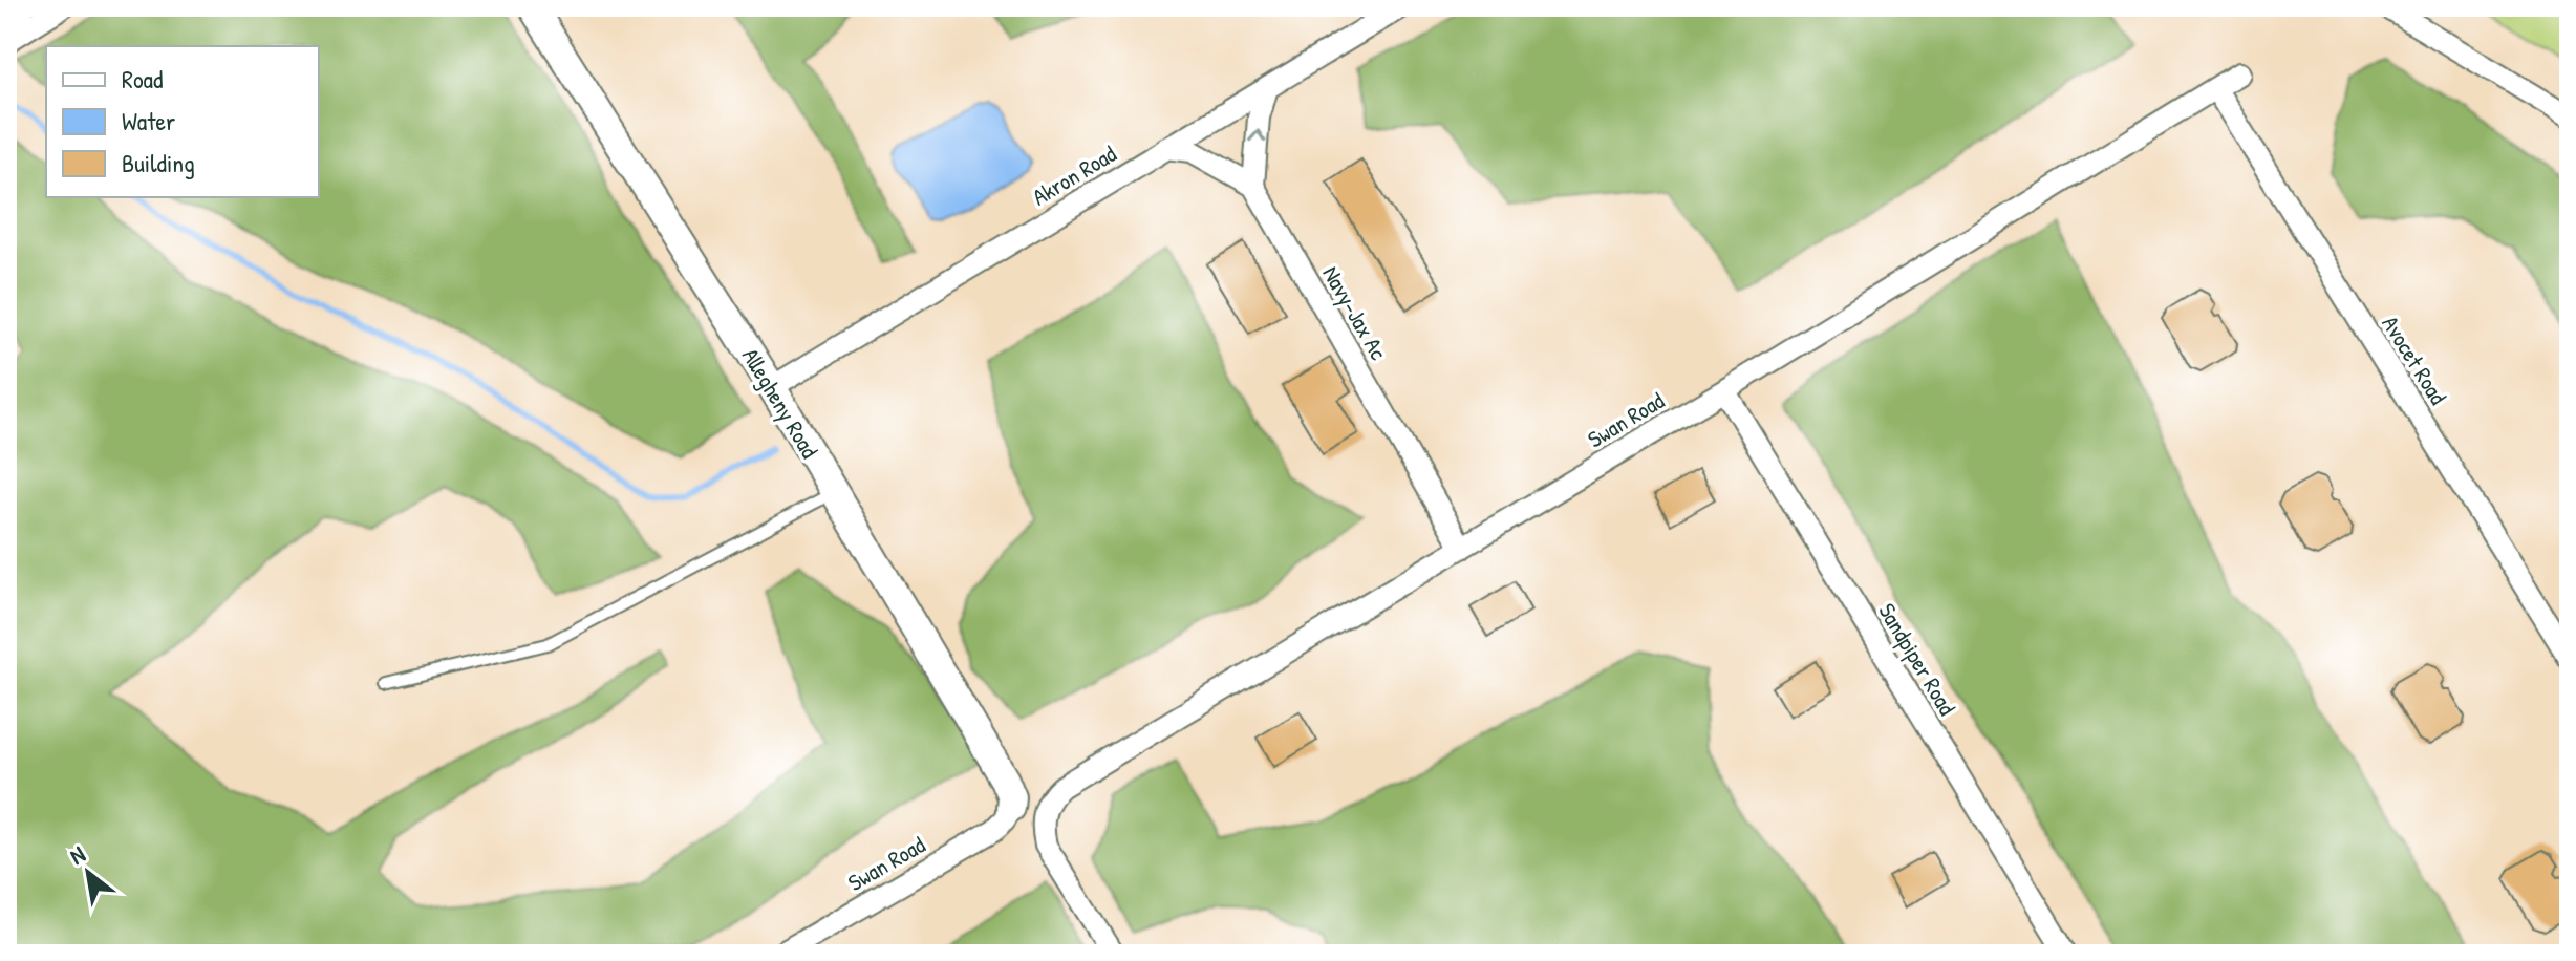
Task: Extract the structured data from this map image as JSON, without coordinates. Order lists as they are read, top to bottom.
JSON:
{
  "streets": {
    "street": [
      "Akron Road",
      "Navy-Jax Ac",
      "Avocet Road",
      "Allegheny Road",
      "Swan Road",
      "Sandpiper Road"
    ]
  },
  "crossings": [
    ["Akron Road", "Allegheny Road"],
    ["Navy-Jax Ac", "Swan Road"],
    ["Avocet Road", "Swan Road"],
    ["Allegheny Road", "Swan Road"],
    ["Swan Road", "Sandpiper Road"]
  ],
  "legend": ["Road", "Water", "Building"],
  "north": "top left"
}
